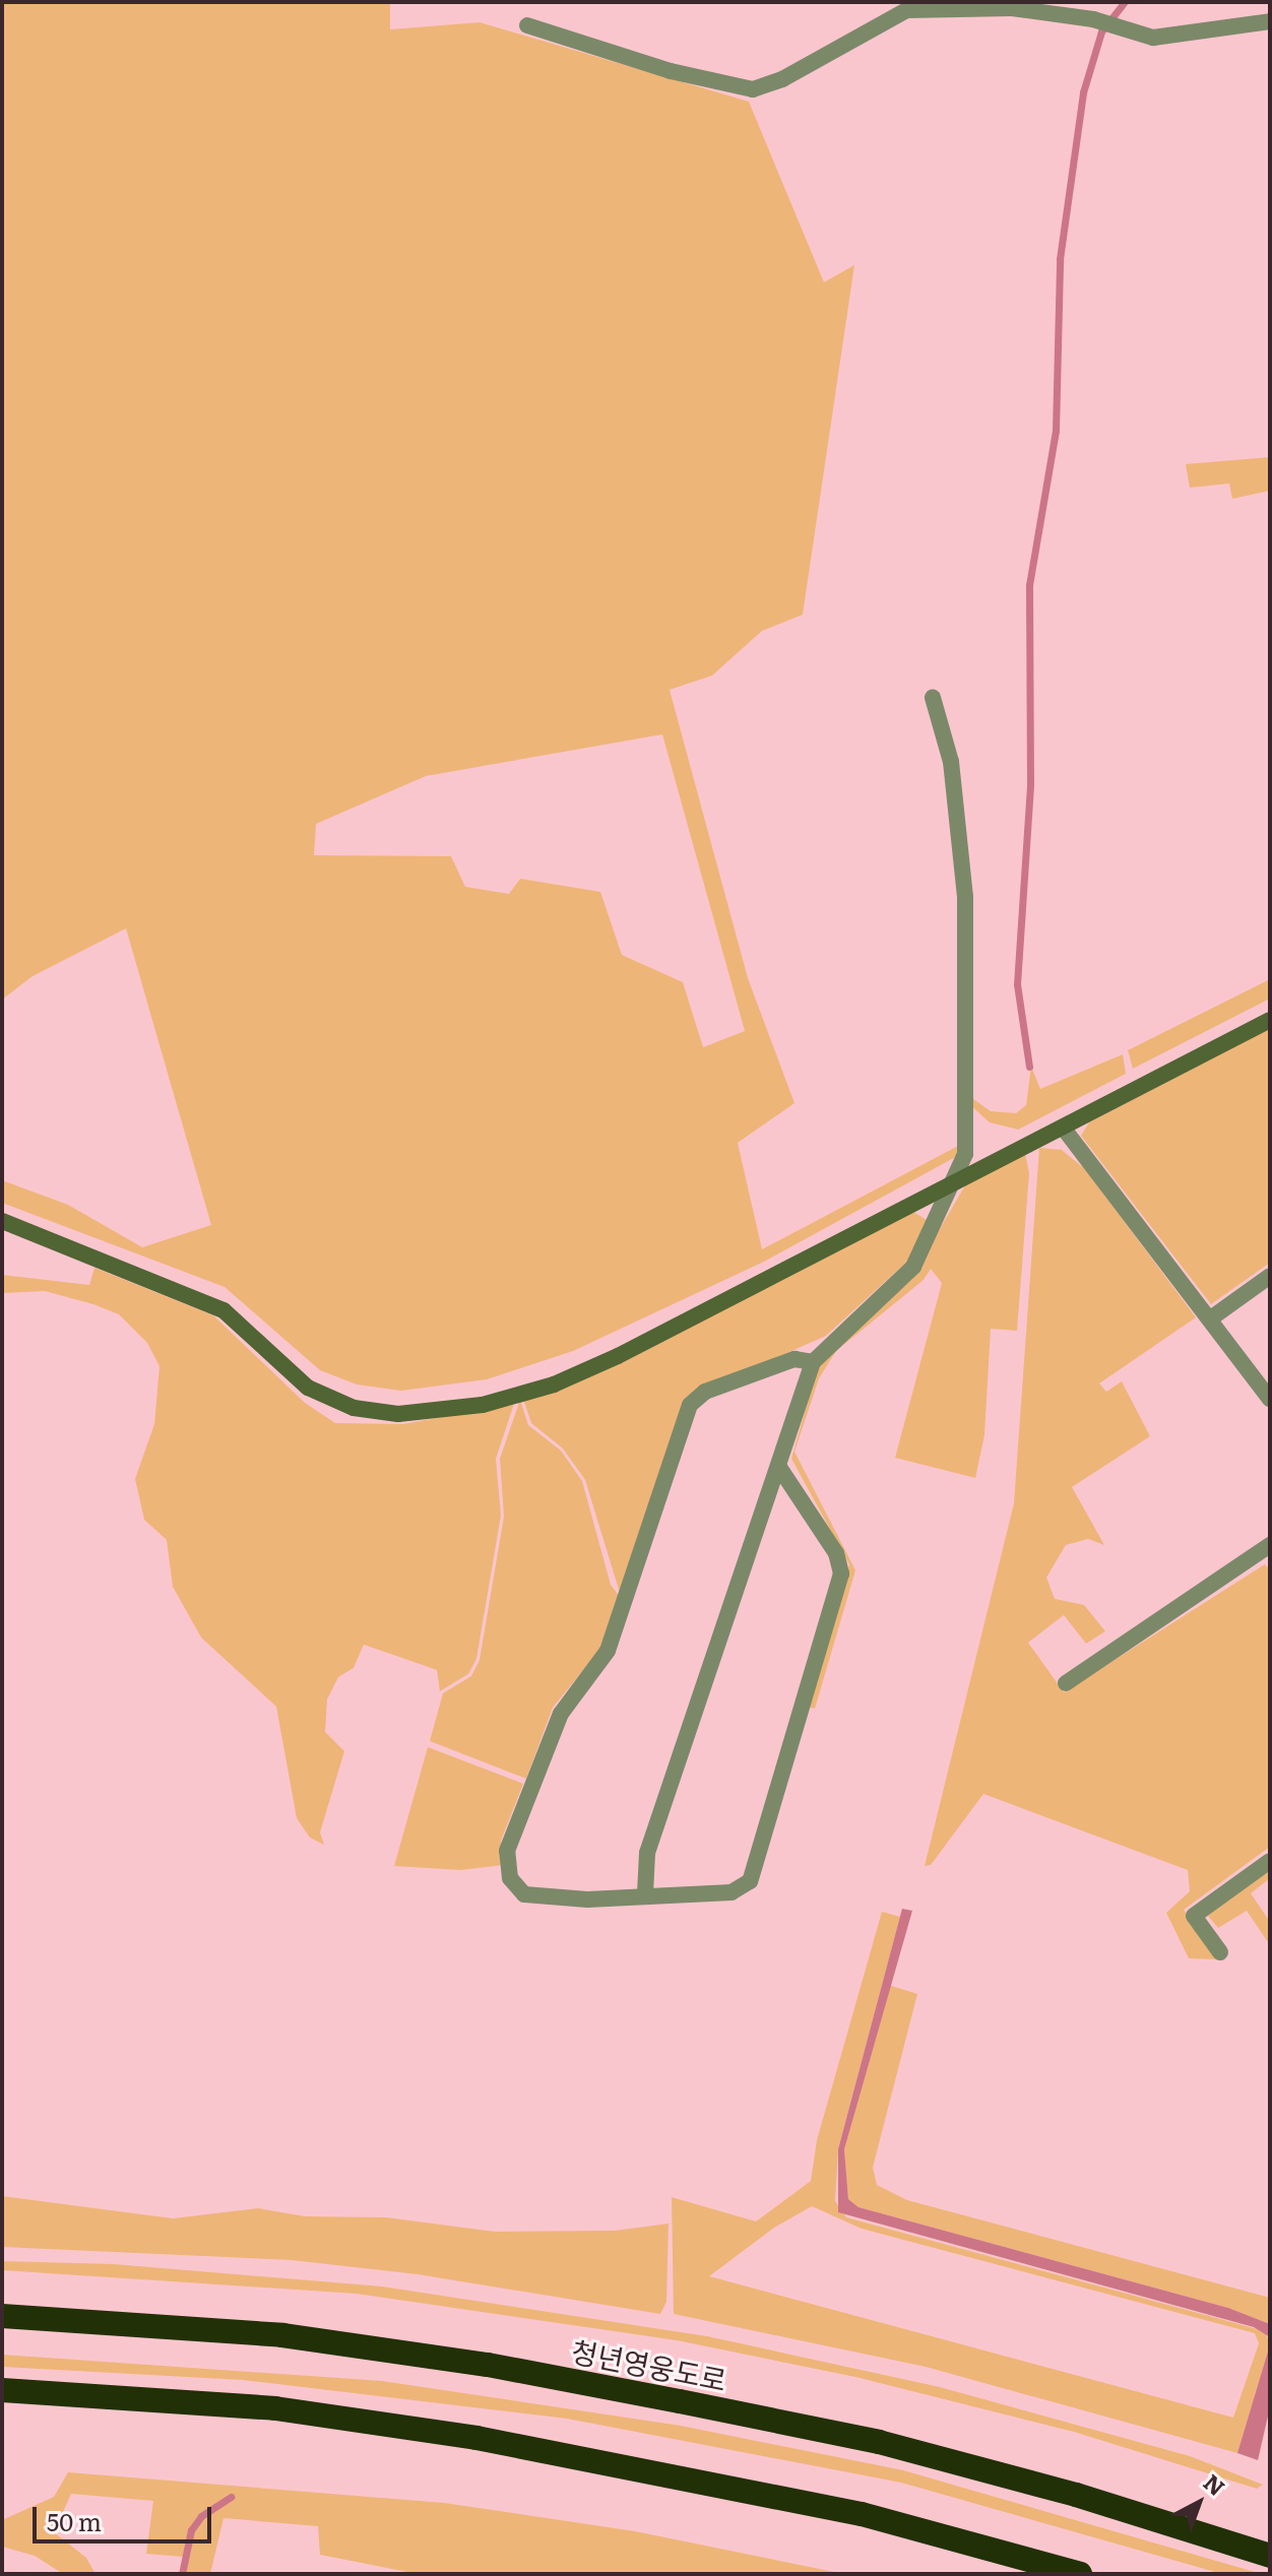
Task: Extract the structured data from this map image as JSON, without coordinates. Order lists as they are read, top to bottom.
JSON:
{
  "streets": {
    "highway": ["청년영웅도로"]
  },
  "scale_bar": "50 m",
  "north": "top right"
}
